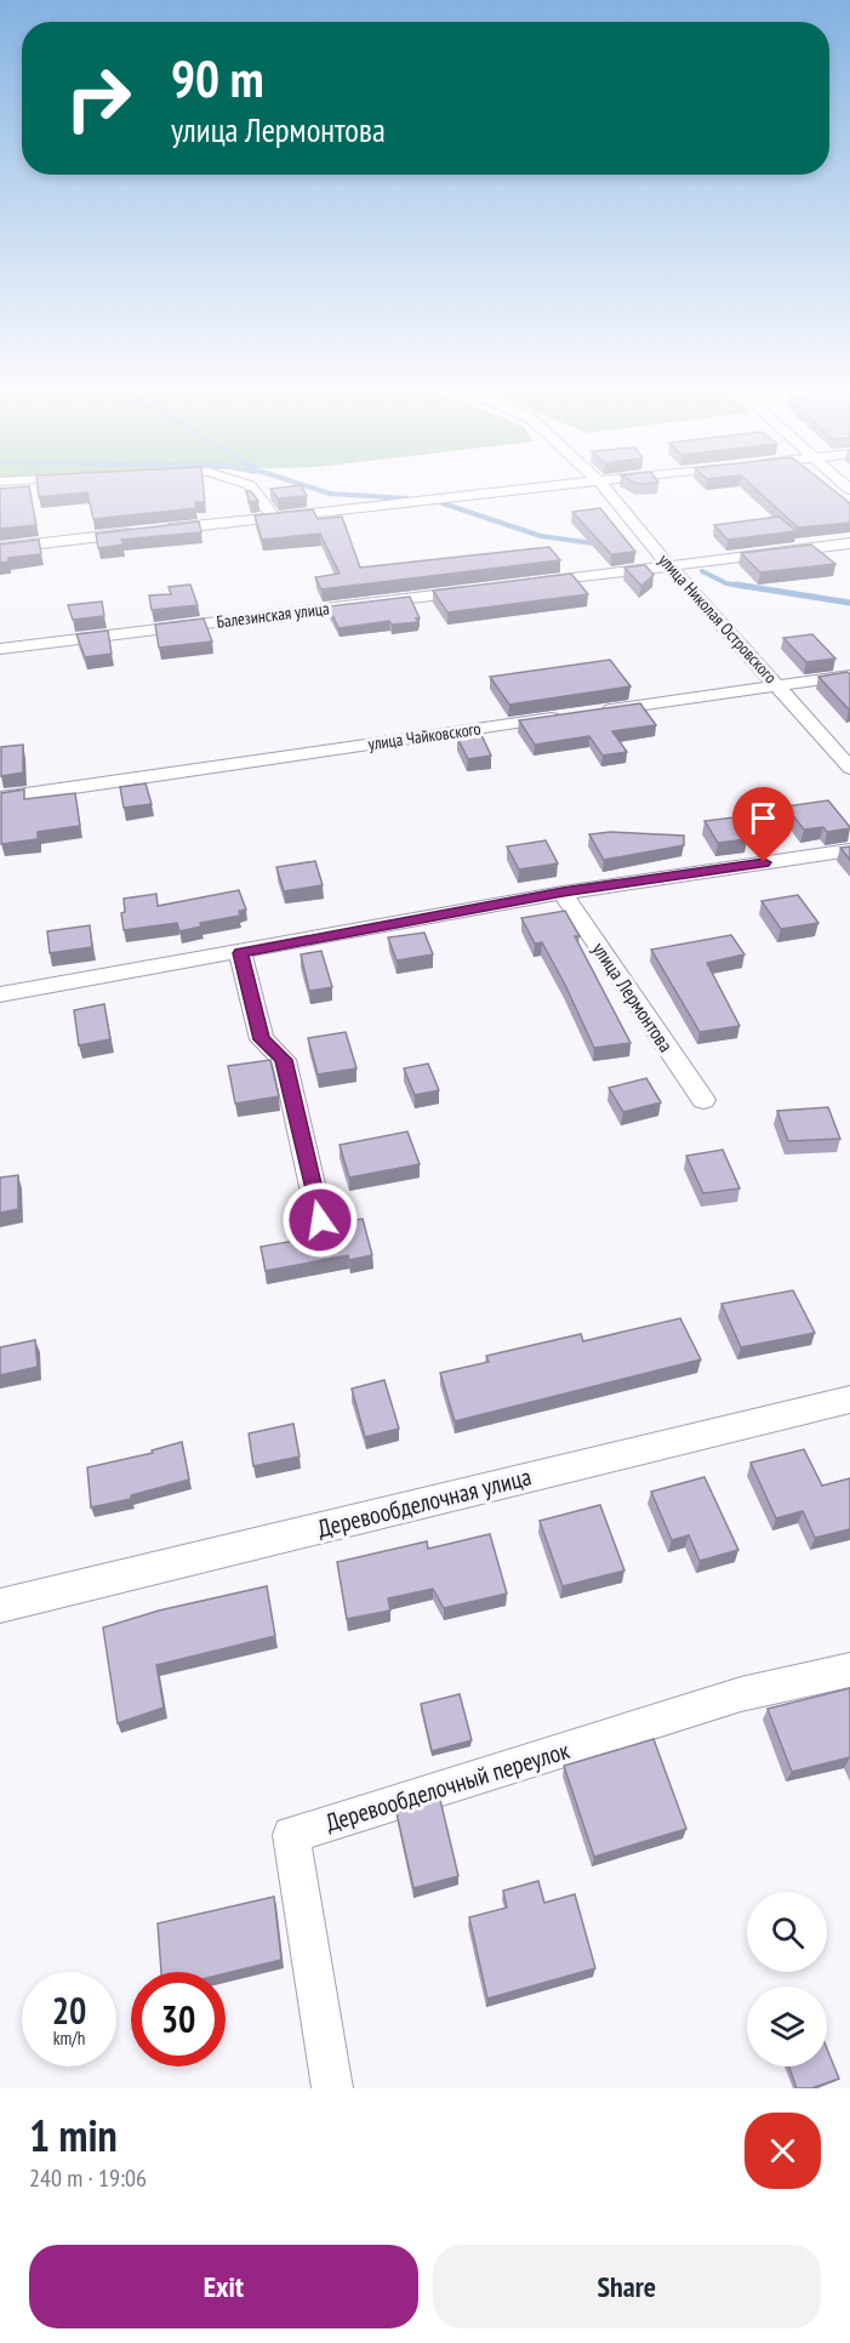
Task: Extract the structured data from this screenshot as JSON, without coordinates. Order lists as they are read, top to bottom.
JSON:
{
  "streets": {
    "street": [
      "Балезинская улица",
      "улица Николая Островского",
      "улица Чайковского",
      "улица Лермонтова",
      "Деревообделочная улица",
      "Деревообделочный переулок"
    ]
  },
  "page": {
    "turn": ["90 m", "улица Лермонтова"],
    "speed": "20 km/h",
    "limit": "30",
    "heading": ["1 min", "240 m · 19:06"],
    "buttons": ["Exit", "Share"]
  }
}
